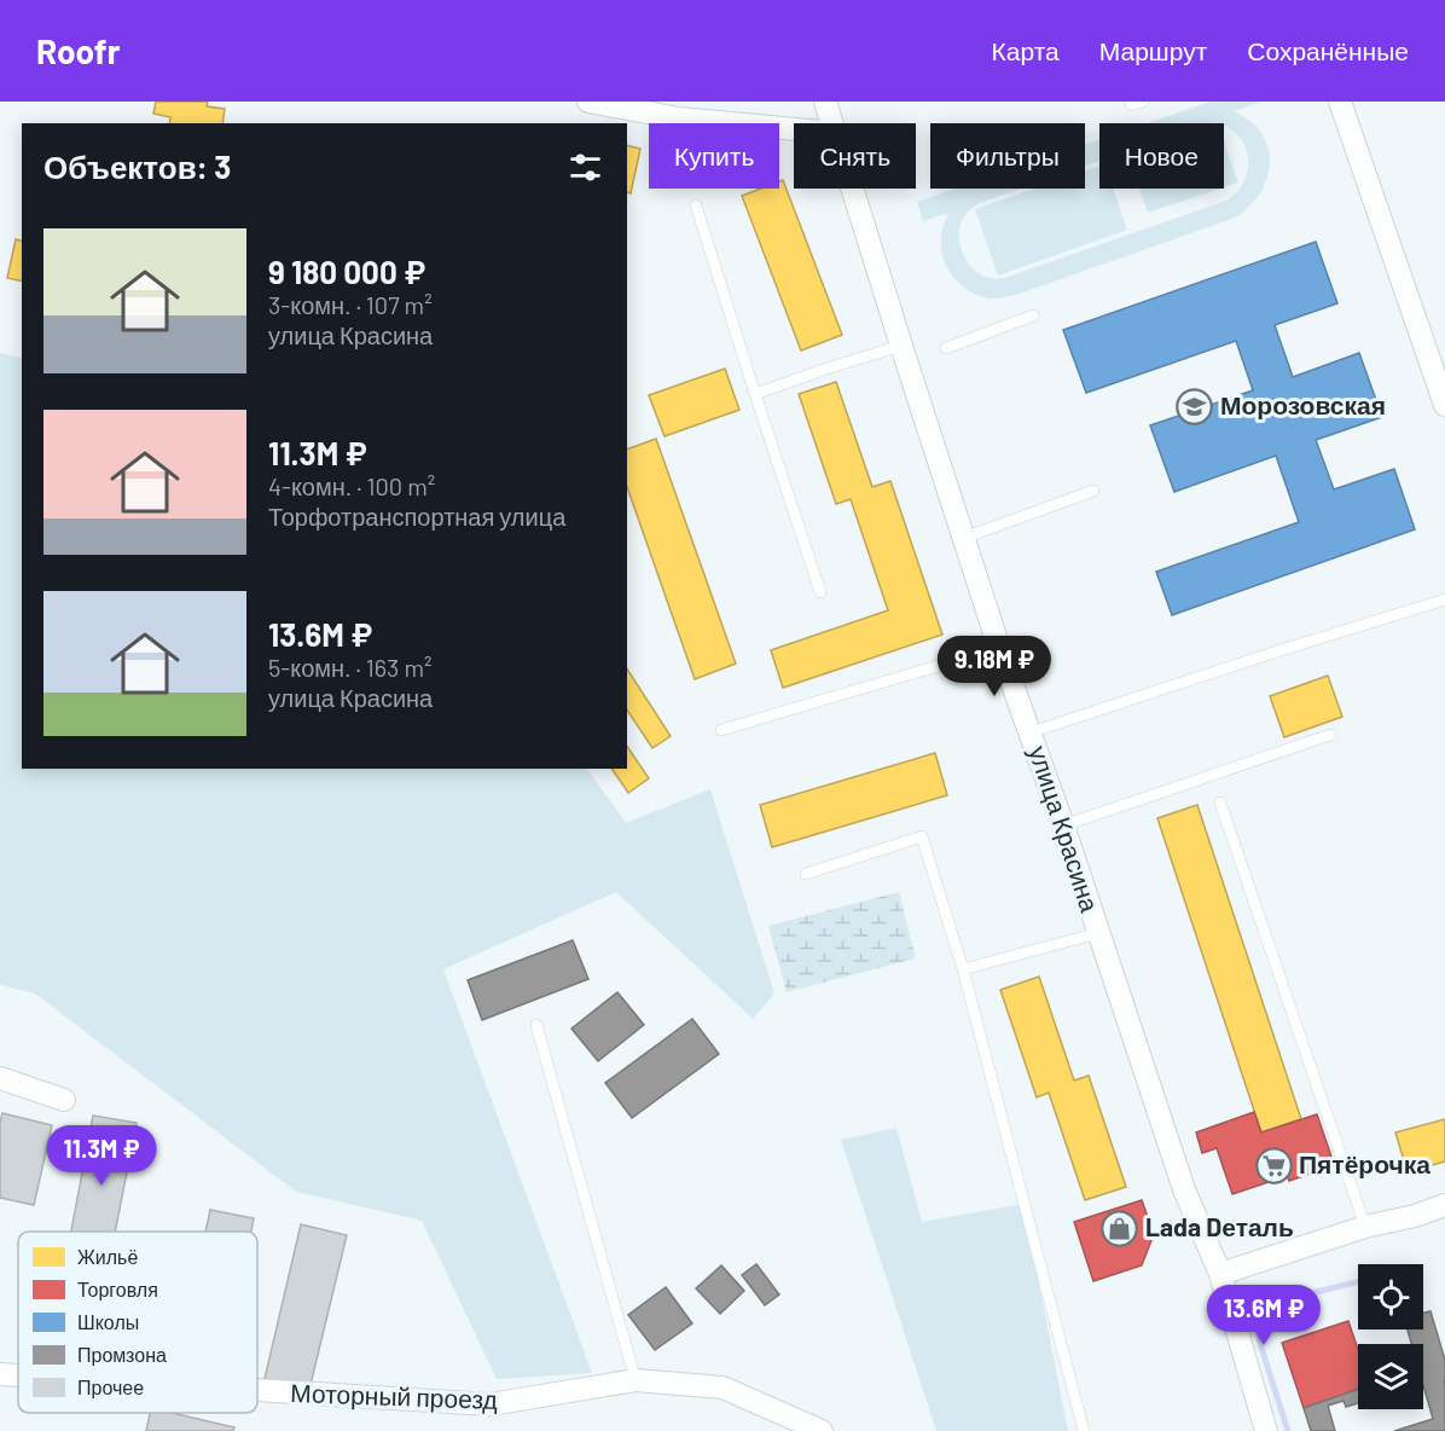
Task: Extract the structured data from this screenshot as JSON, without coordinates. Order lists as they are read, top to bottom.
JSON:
{
  "streets": {
    "street": ["улица Красина", "Моторный проезд"]
  },
  "places": {
    "school or university": ["Морозовская"],
    "supermarket": ["Пятёрочка"],
    "shop": ["Lada Dеталь"]
  },
  "legend": [
    "Жильё",
    "Торговля",
    "Школы",
    "Промзона",
    "Прочее"
  ],
  "page": {
    "header": "Roofr",
    "nav": ["Карта", "Маршрут", "Сохранённые"],
    "chip": [
      "Купить",
      "Снять",
      "Фильтры",
      "Новое"
    ],
    "heading": "Объектов: 3",
    "list": [
      {
        "name": "9 180 000 ₽",
        "note": "3-комн. · 107 m² · улица Красина"
      },
      {
        "name": "11.3M ₽",
        "note": "4-комн. · 100 m² · Торфотранспортная улица"
      },
      {
        "name": "13.6M ₽",
        "note": "5-комн. · 163 m² · улица Красина"
      }
    ],
    "price": ["9.18M ₽", "11.3M ₽", "13.6M ₽"]
  }
}
